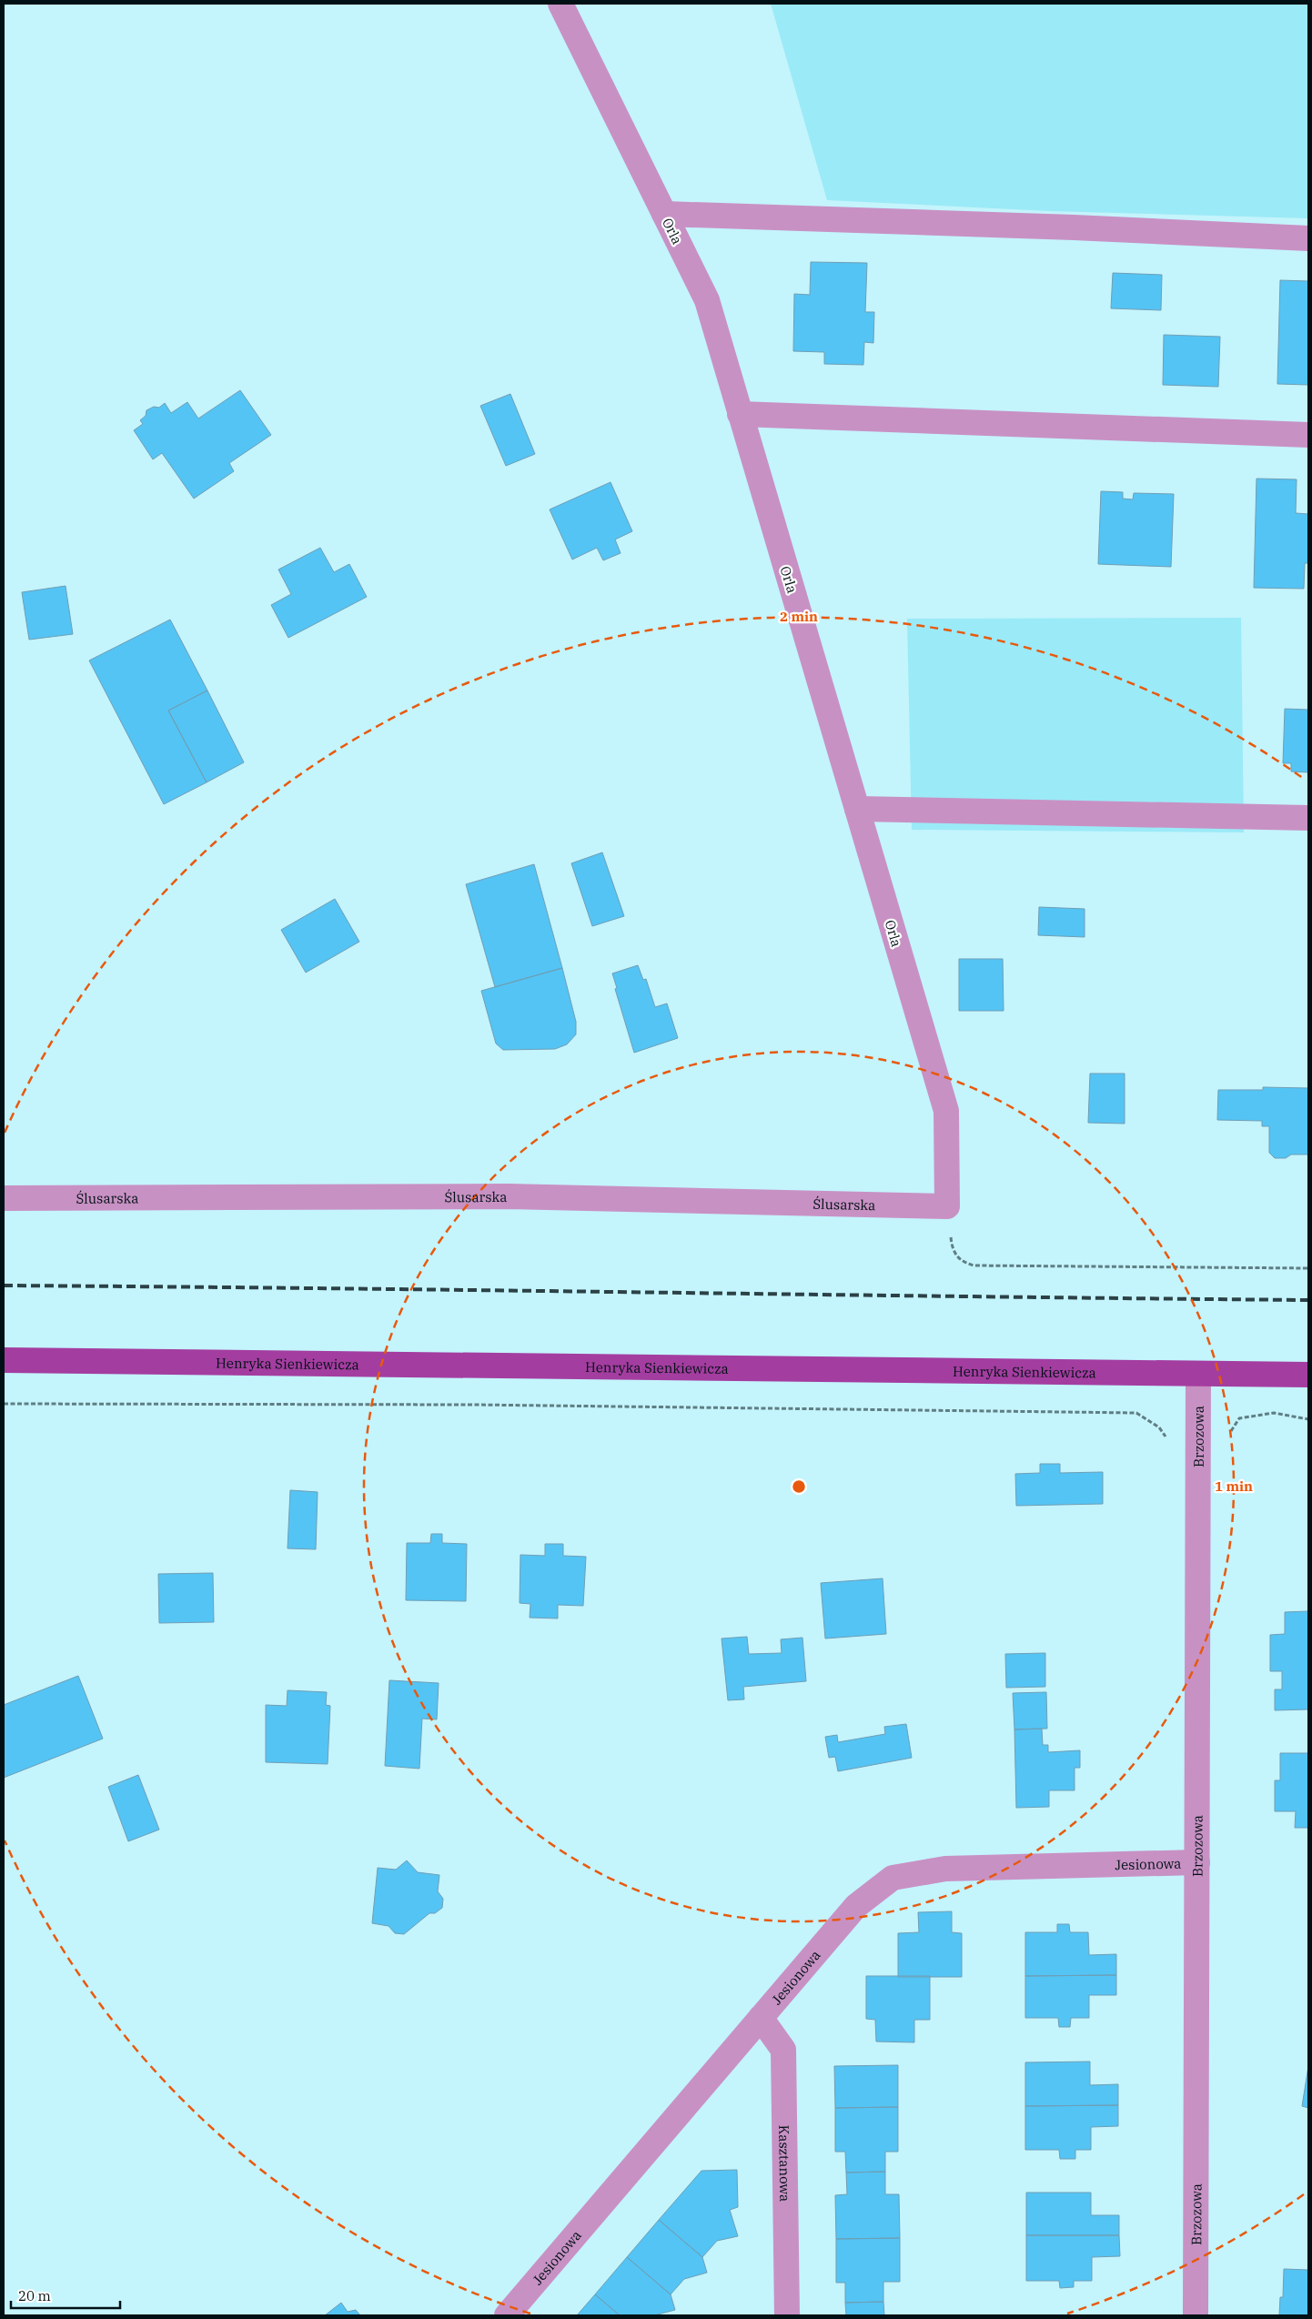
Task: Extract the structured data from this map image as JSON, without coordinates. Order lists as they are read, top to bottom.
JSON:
{
  "streets": {
    "main road": ["Henryka Sienkiewicza"],
    "street": [
      "Orla",
      "Ślusarska",
      "Brzozowa",
      "Jesionowa",
      "Kasztanowa"
    ]
  },
  "crossings": [
    ["Orla", "Ślusarska"],
    ["Henryka Sienkiewicza", "Brzozowa"],
    ["Brzozowa", "Jesionowa"],
    ["Jesionowa", "Kasztanowa"]
  ],
  "scale_bar": "20 m",
  "rings": ["2 min", "1 min"]
}
